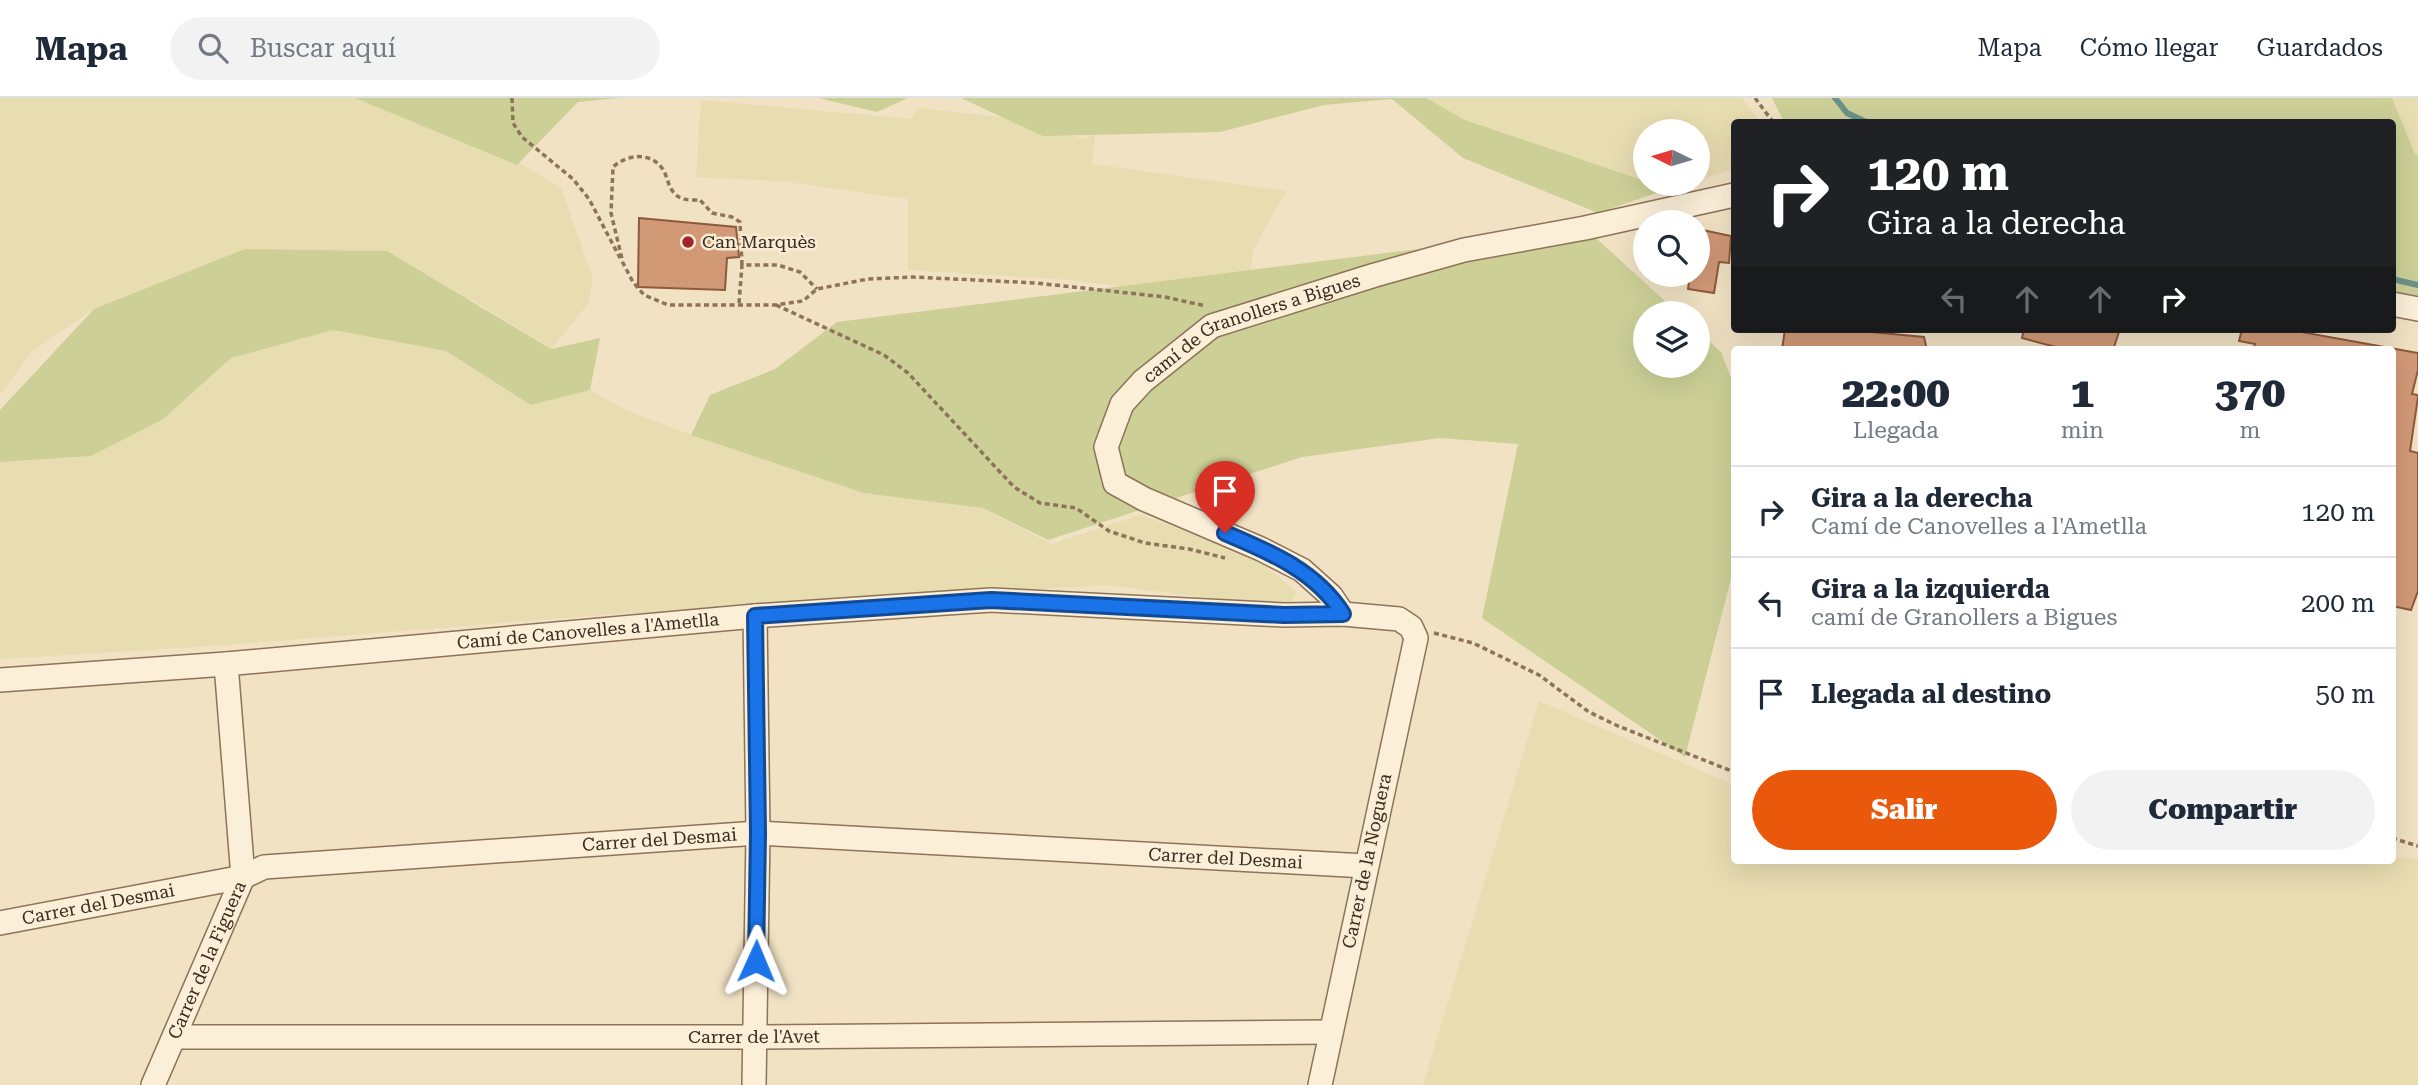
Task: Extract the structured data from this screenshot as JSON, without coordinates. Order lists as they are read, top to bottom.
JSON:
{
  "streets": {
    "street": [
      "camí de Granollers a Bigues",
      "Camí de Canovelles a l'Ametlla",
      "Carrer del Desmai",
      "Carrer de la Noguera",
      "Carrer de la Figuera",
      "Carrer de l'Avet"
    ]
  },
  "crossings": [
    ["camí de Granollers a Bigues", "Camí de Canovelles a l'Ametlla"],
    ["Camí de Canovelles a l'Ametlla", "Carrer de la Noguera"],
    ["Camí de Canovelles a l'Ametlla", "Carrer de la Figuera"],
    ["Carrer del Desmai", "Carrer de la Noguera"],
    ["Carrer del Desmai", "Carrer de la Figuera"],
    ["Carrer de la Noguera", "Carrer de l'Avet"],
    ["Carrer de la Figuera", "Carrer de l'Avet"]
  ],
  "places": ["Can Marquès"],
  "north": "left",
  "page": {
    "header": "Mapa",
    "search": "Buscar aquí",
    "nav": ["Mapa", "Cómo llegar", "Guardados"],
    "turn": ["120 m", "Gira a la derecha"],
    "eta": [
      "22:00",
      "Llegada",
      "1",
      "min",
      "370",
      "m"
    ],
    "list": [
      {
        "name": "Gira a la derecha",
        "note": "Camí de Canovelles a l'Ametlla",
        "value": "120 m"
      },
      {
        "name": "Gira a la izquierda",
        "note": "camí de Granollers a Bigues",
        "value": "200 m"
      },
      {
        "name": "Llegada al destino",
        "value": "50 m"
      }
    ],
    "buttons": ["Salir", "Compartir"]
  }
}
